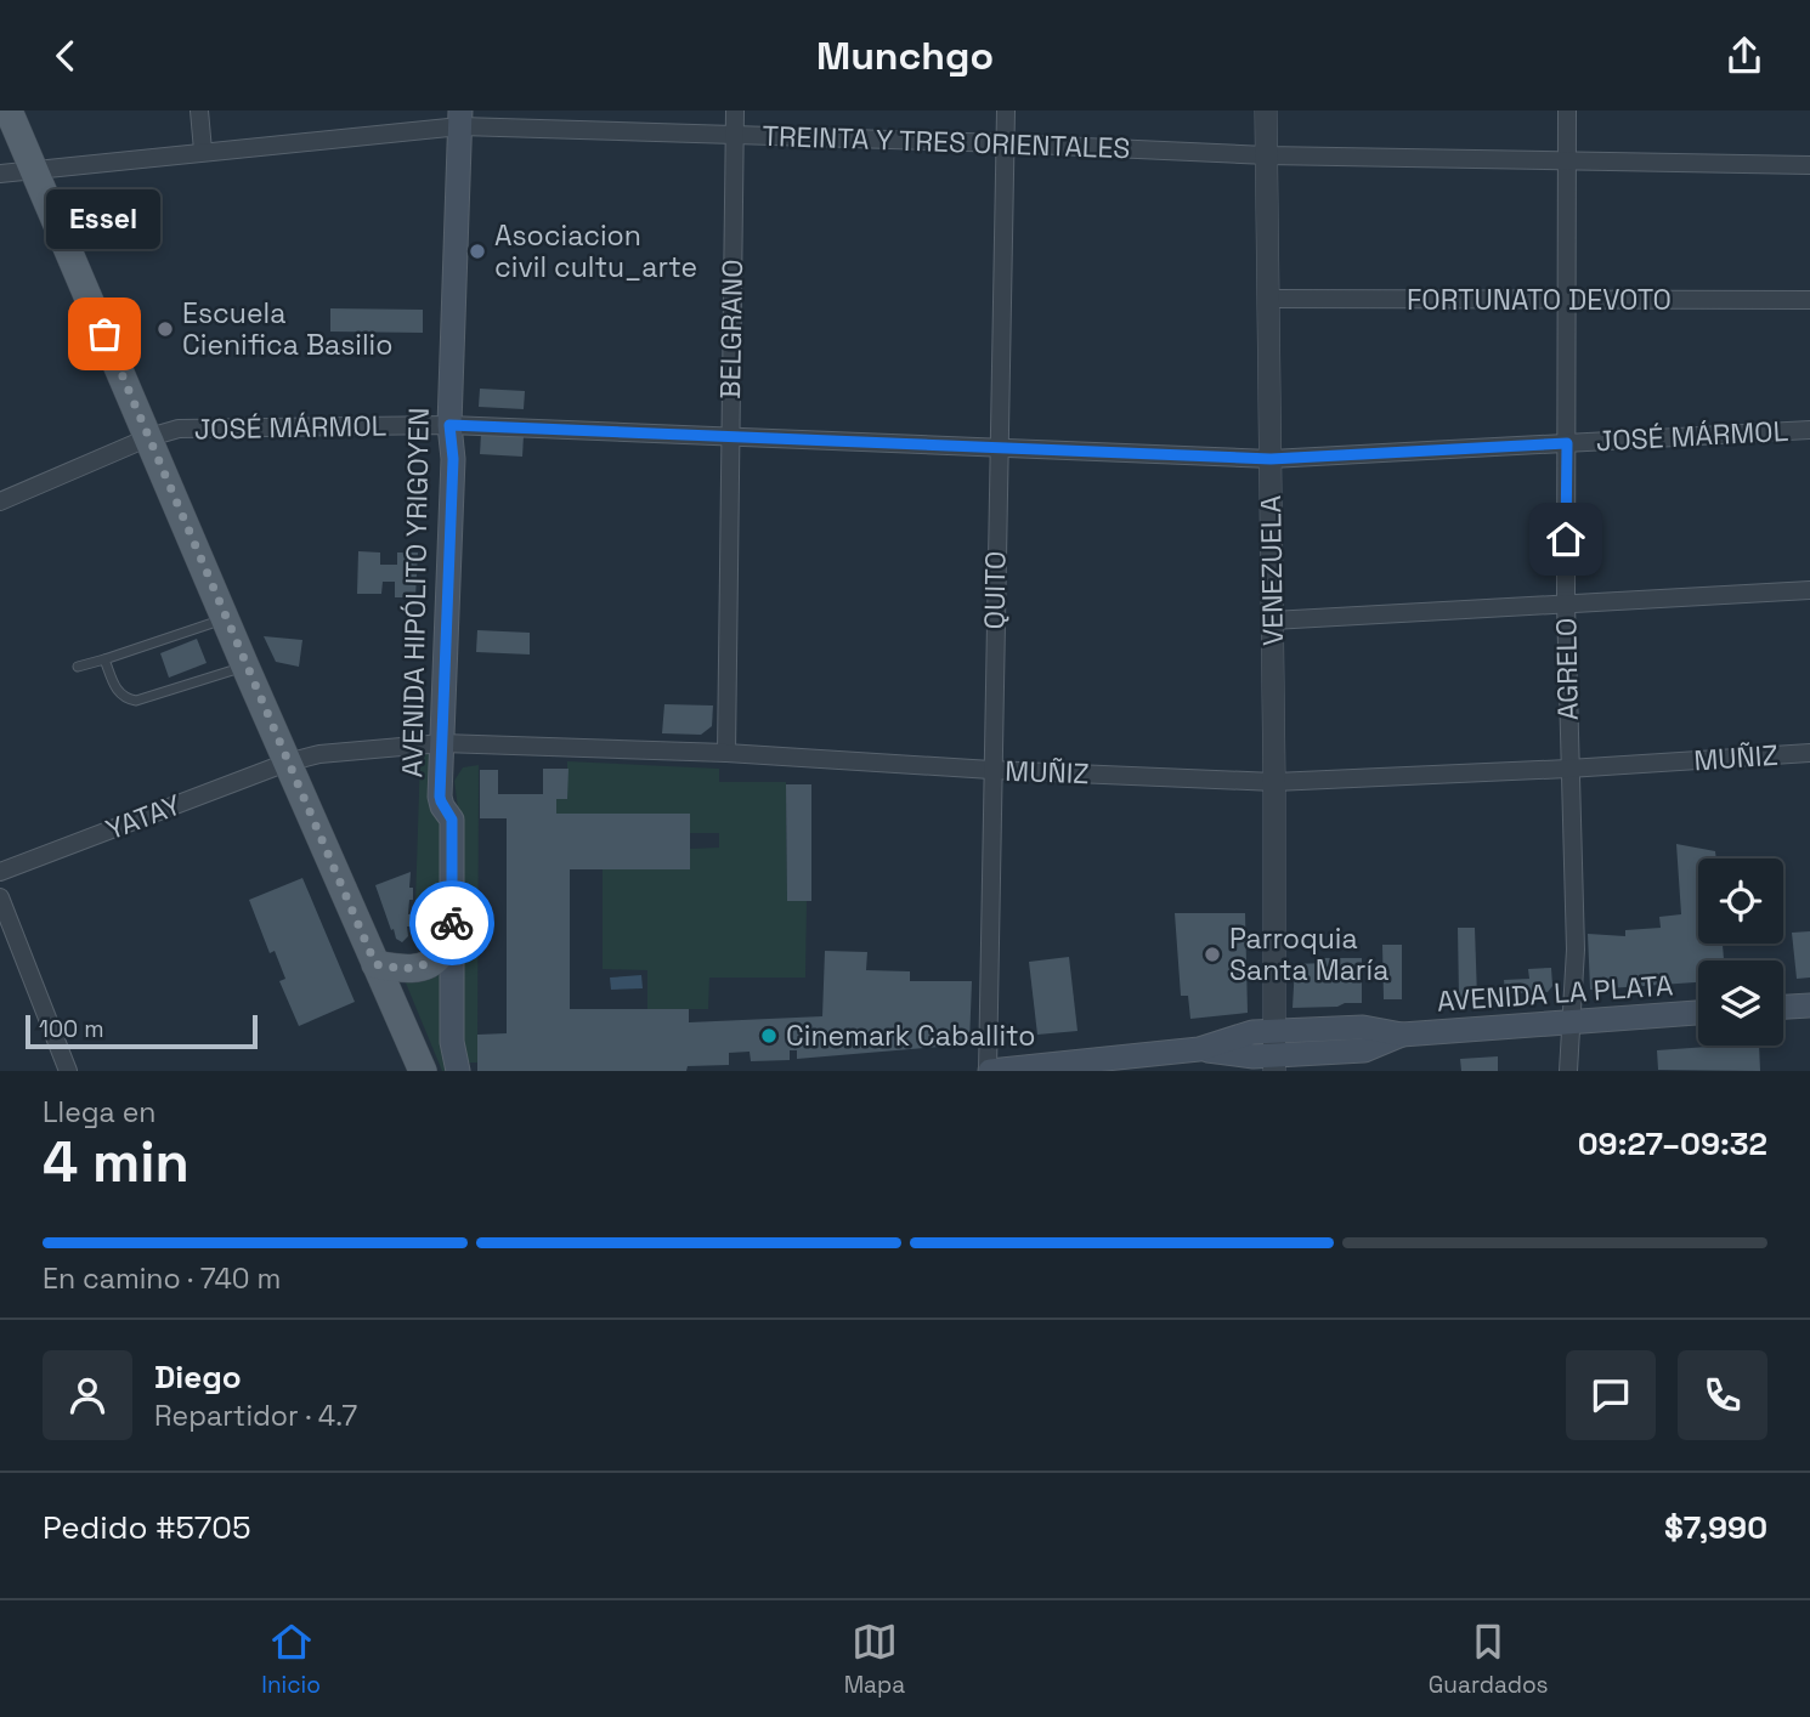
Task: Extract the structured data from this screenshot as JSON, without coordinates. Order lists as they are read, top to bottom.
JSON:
{
  "streets": {
    "main road": ["AVENIDA HIPÓLITO YRIGOYEN", "AVENIDA LA PLATA"],
    "street": [
      "TREINTA Y TRES ORIENTALES",
      "FORTUNATO DEVOTO",
      "BELGRANO",
      "JOSÉ MÁRMOL",
      "VENEZUELA",
      "QUITO",
      "AGRELO",
      "MUÑIZ",
      "YATAY"
    ]
  },
  "crossings": [
    ["TREINTA Y TRES ORIENTALES", "BELGRANO"],
    ["TREINTA Y TRES ORIENTALES", "VENEZUELA"],
    ["TREINTA Y TRES ORIENTALES", "QUITO"],
    ["TREINTA Y TRES ORIENTALES", "AVENIDA HIPÓLITO YRIGOYEN"],
    ["TREINTA Y TRES ORIENTALES", "AGRELO"],
    ["FORTUNATO DEVOTO", "VENEZUELA"],
    ["FORTUNATO DEVOTO", "AGRELO"],
    ["BELGRANO", "JOSÉ MÁRMOL"],
    ["BELGRANO", "MUÑIZ"],
    ["JOSÉ MÁRMOL", "VENEZUELA"],
    ["JOSÉ MÁRMOL", "QUITO"],
    ["JOSÉ MÁRMOL", "AVENIDA HIPÓLITO YRIGOYEN"],
    ["JOSÉ MÁRMOL", "AGRELO"],
    ["VENEZUELA", "MUÑIZ"],
    ["VENEZUELA", "AVENIDA LA PLATA"],
    ["QUITO", "MUÑIZ"],
    ["QUITO", "AVENIDA LA PLATA"],
    ["AVENIDA HIPÓLITO YRIGOYEN", "MUÑIZ"],
    ["AGRELO", "MUÑIZ"],
    ["AGRELO", "AVENIDA LA PLATA"],
    ["MUÑIZ", "YATAY"]
  ],
  "places": [
    "Asociacion civil cultu_arte",
    "Escuela Cienifica Basilio",
    "Essel",
    "Parroquia Santa María",
    "Cinemark Caballito"
  ],
  "scale_bar": "100 m",
  "page": {
    "header": "Munchgo",
    "bubble": "Essel",
    "scale": "100 m",
    "heading": ["4 min", "Llega en", "09:27–09:32"],
    "panel": [
      "Diego",
      "Repartidor · 4.7",
      "Pedido #5705",
      "$7,990"
    ],
    "bar": "En camino · 740 m",
    "tabs": ["Inicio", "Mapa", "Guardados"]
  }
}
